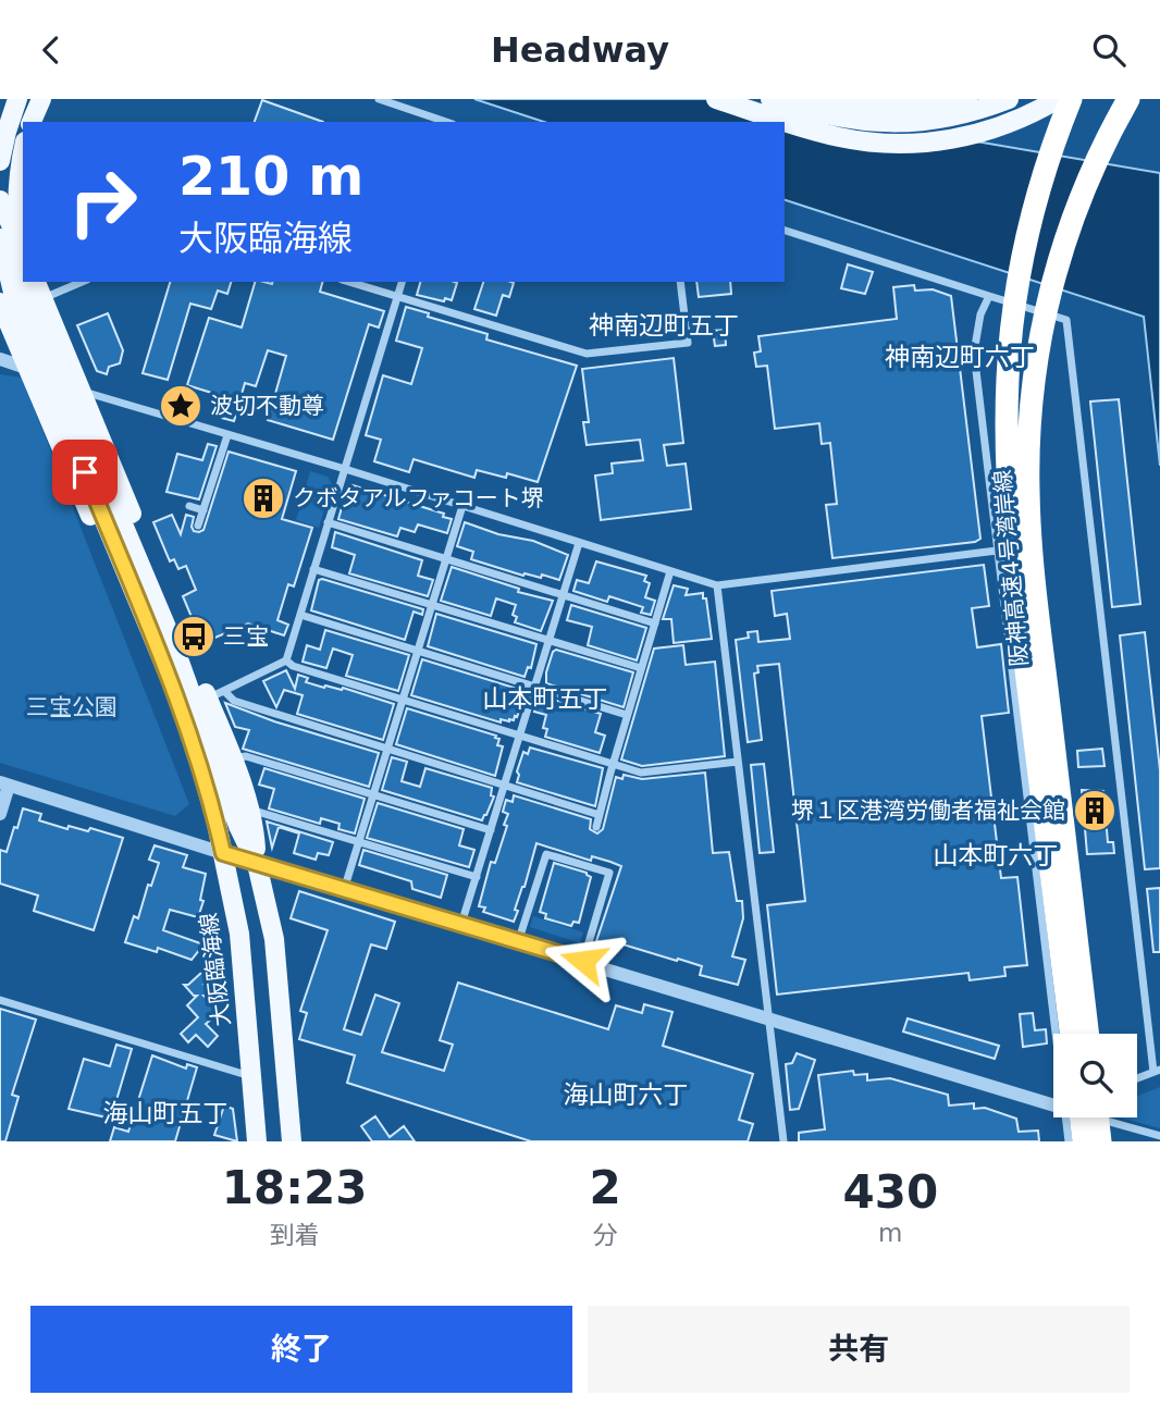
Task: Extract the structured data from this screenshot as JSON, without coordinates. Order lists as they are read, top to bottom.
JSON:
{
  "streets": {
    "highway": ["阪神高速4号湾岸線"],
    "main road": ["大阪臨海線"]
  },
  "districts": [
    "神南辺町五丁",
    "神南辺町六丁",
    "山本町五丁",
    "山本町六丁",
    "海山町六丁",
    "海山町五丁"
  ],
  "parks": ["三宝公園"],
  "places": {
    "place": ["波切不動尊"],
    "building": ["クボタアルファコート堺", "堺１区港湾労働者福祉会館"],
    "bus stop": ["三宝"]
  },
  "page": {
    "header": "Headway",
    "turn": ["210 m", "大阪臨海線"],
    "eta": [
      "18:23",
      "到着",
      "2",
      "分",
      "430",
      "m"
    ],
    "buttons": ["終了", "共有"]
  }
}
